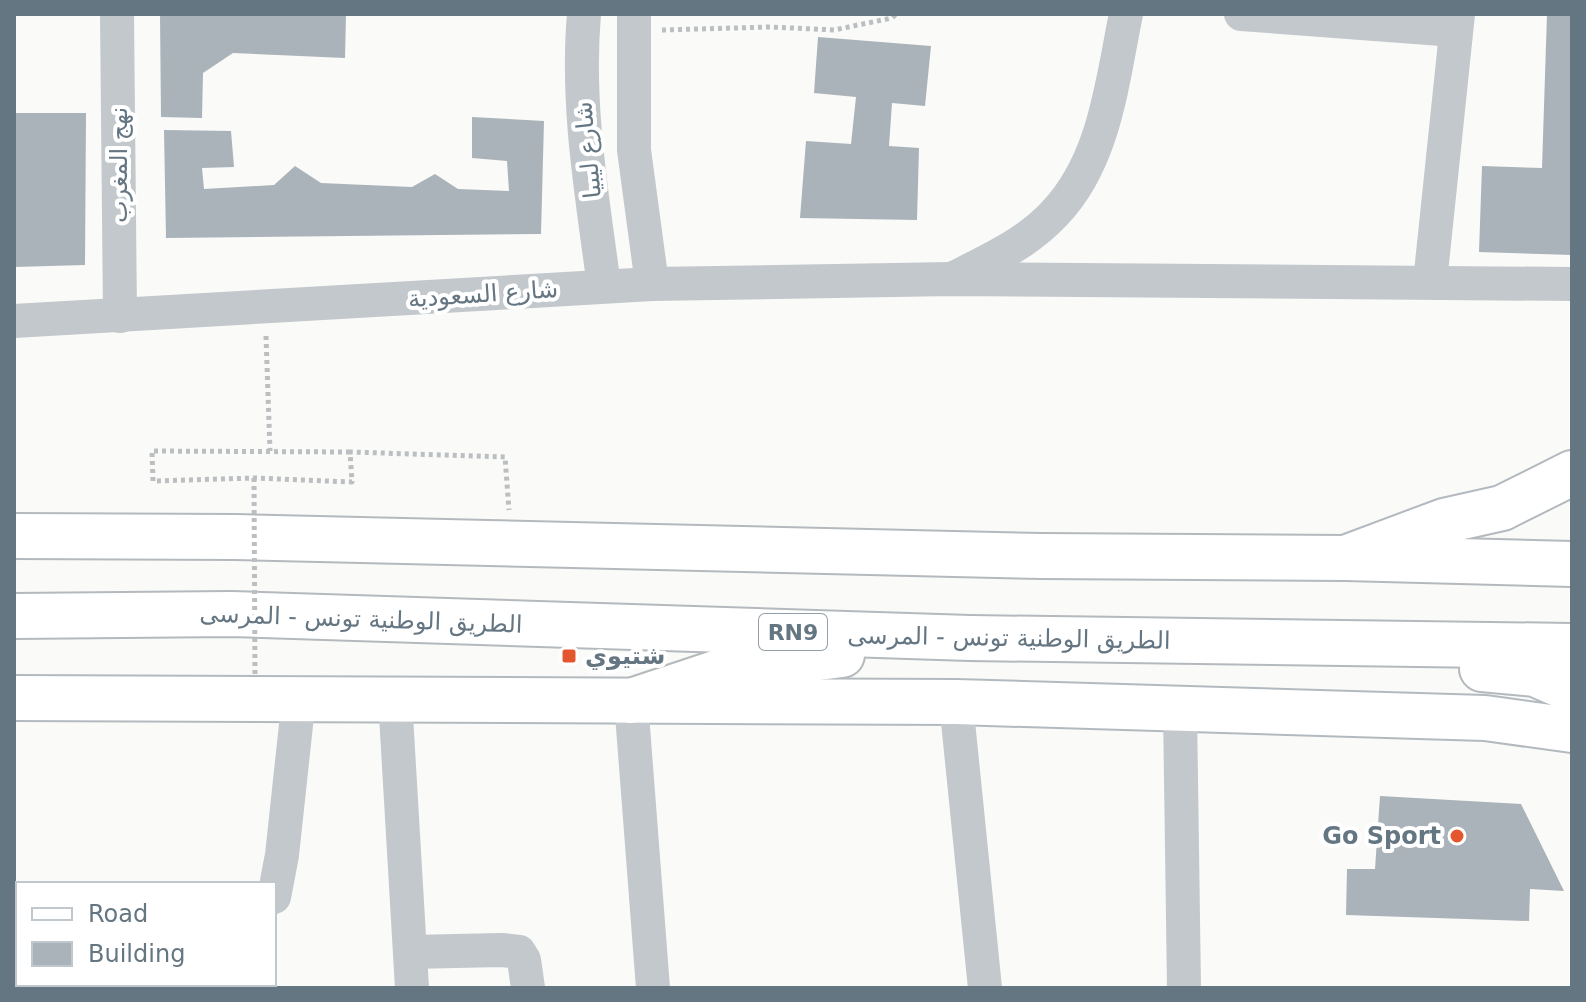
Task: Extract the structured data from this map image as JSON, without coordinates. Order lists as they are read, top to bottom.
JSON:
{
  "streets": {
    "main road": ["الطريق الوطنية تونس - المرسى", "RN9"],
    "street": ["شارع ليبيا", "نهج المغرب", "شارع السعودية"]
  },
  "crossings": [
    ["شارع ليبيا", "شارع السعودية"],
    ["نهج المغرب", "شارع السعودية"]
  ],
  "places": {
    "transit": ["شتيوي"],
    "other": ["Go Sport"]
  },
  "legend": ["Road", "Building"]
}
